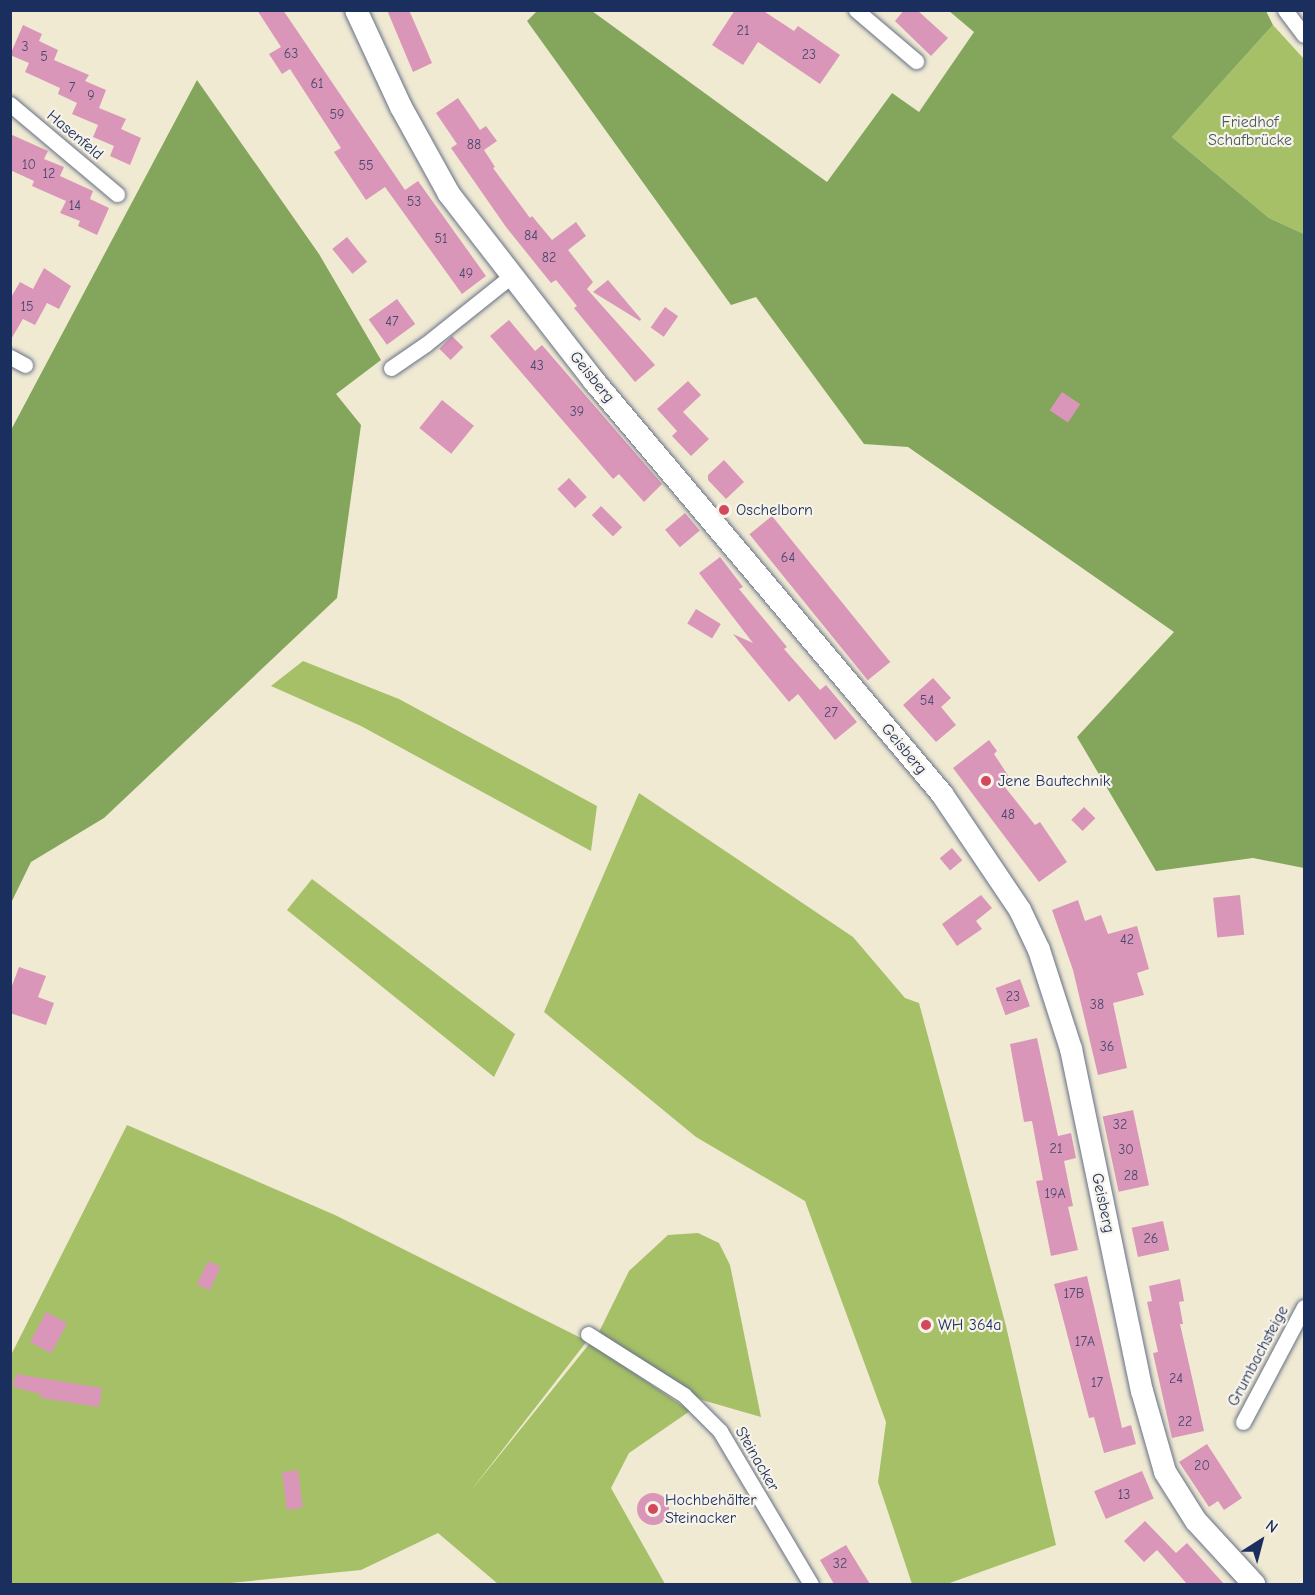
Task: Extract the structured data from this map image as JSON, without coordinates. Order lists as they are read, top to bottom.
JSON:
{
  "streets": {
    "street": [
      "Hasenfeld",
      "Geisberg",
      "Grumbachsteige",
      "Steinacker"
    ]
  },
  "parks": ["Friedhof Schafbrücke"],
  "places": [
    "Oschelborn",
    "Jene Bautechnik",
    "WH 364a",
    "Hochbehälter Steinacker"
  ],
  "house_numbers": [
    "21",
    "3",
    "63",
    "23",
    "5",
    "61",
    "7",
    "9",
    "59",
    "88",
    "10",
    "55",
    "12",
    "53",
    "14",
    "84",
    "51",
    "82",
    "49",
    "15",
    "47",
    "43",
    "39",
    "64",
    "54",
    "27",
    "48",
    "42",
    "23",
    "38",
    "36",
    "32",
    "21",
    "30",
    "28",
    "19A",
    "26",
    "17B",
    "17A",
    "24",
    "17",
    "22",
    "20",
    "13",
    "32"
  ],
  "north": "top right"
}
